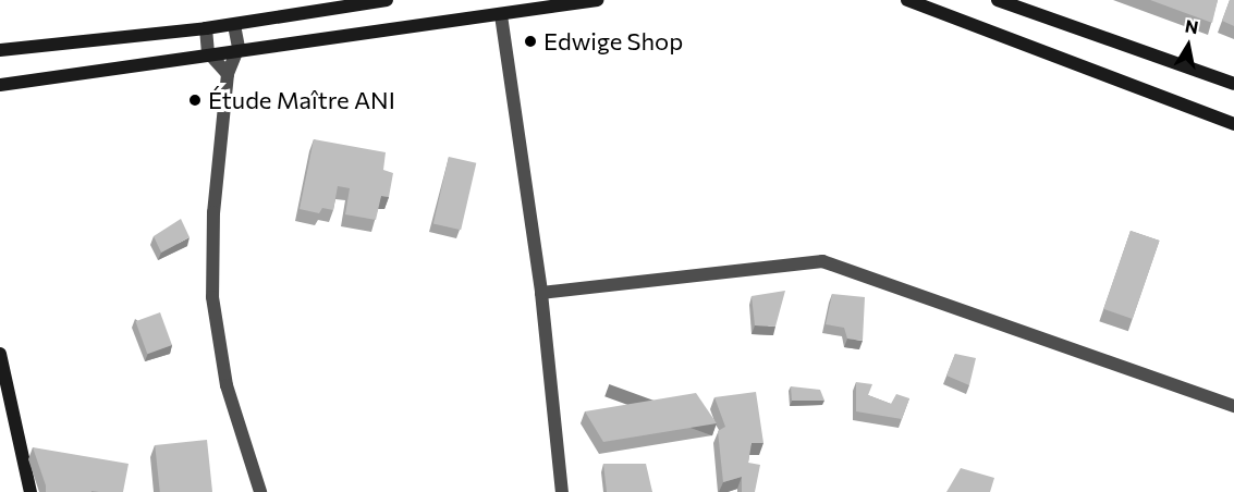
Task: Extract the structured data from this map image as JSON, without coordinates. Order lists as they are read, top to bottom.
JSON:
{
  "places": ["Edwige Shop", "Étude Maître ANI"],
  "north": "top"
}
